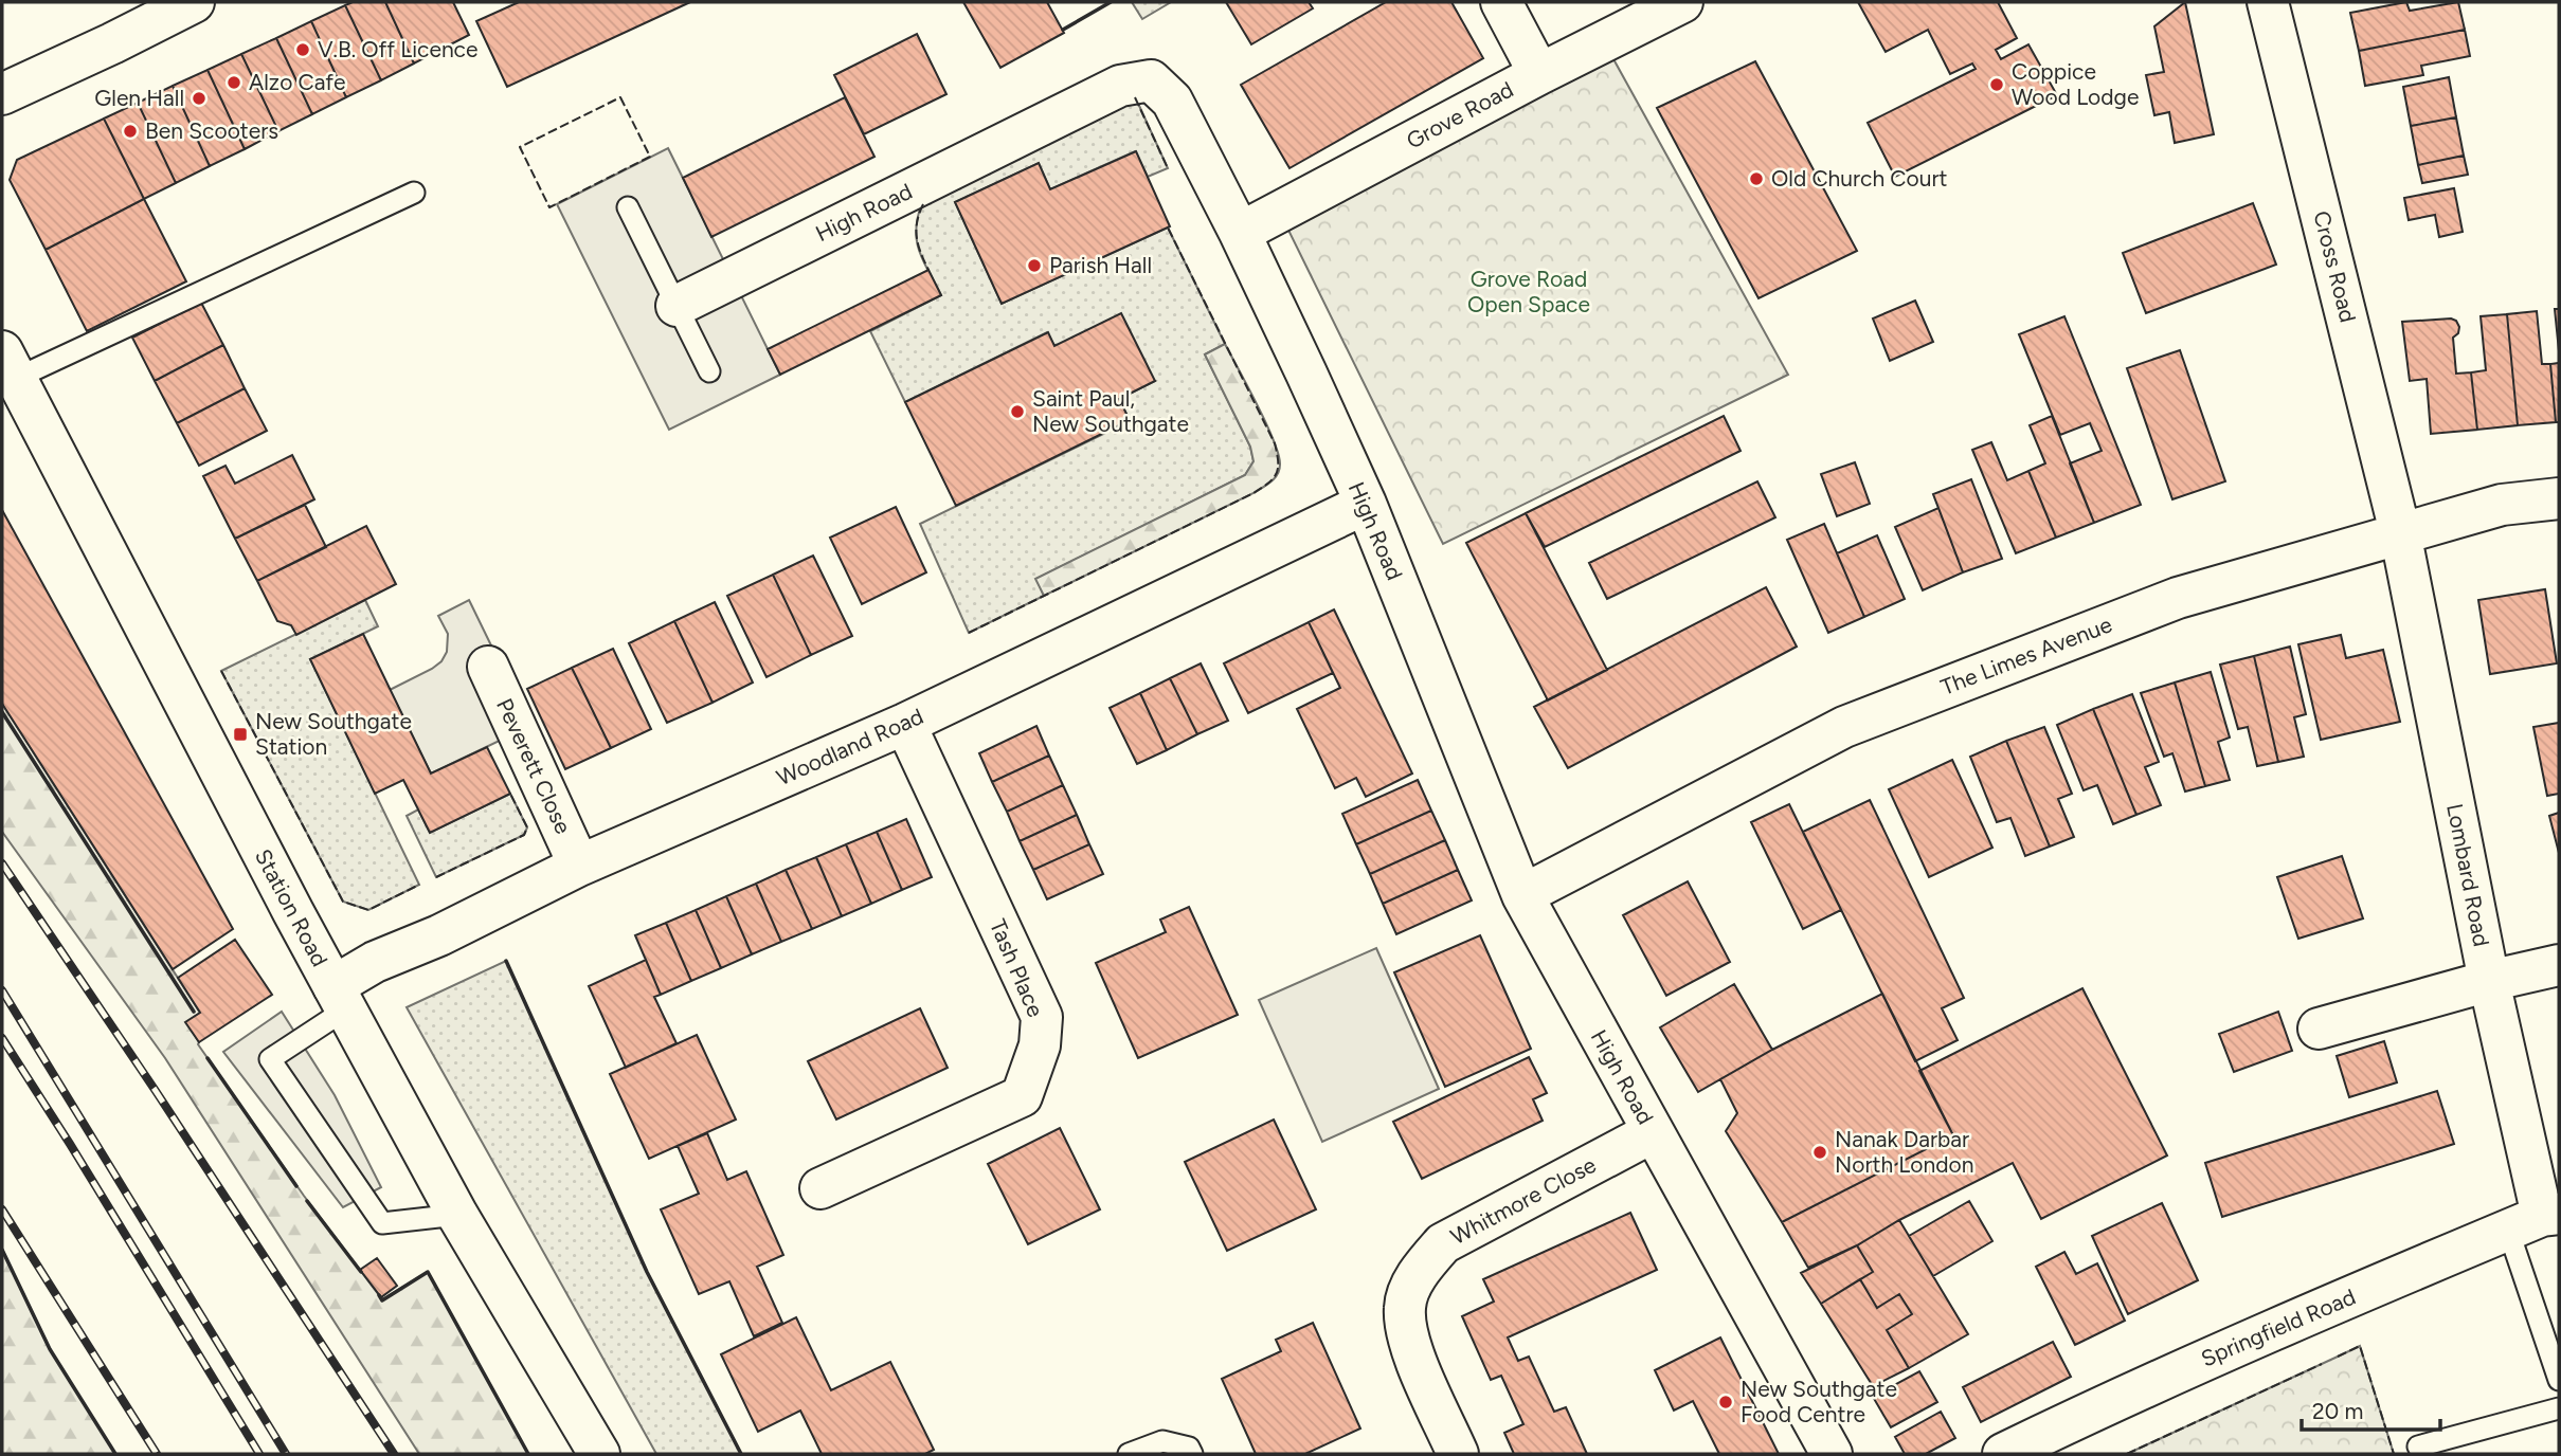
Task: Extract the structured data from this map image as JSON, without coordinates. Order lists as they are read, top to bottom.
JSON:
{
  "streets": {
    "street": [
      "Grove Road",
      "High Road",
      "Cross Road",
      "The Limes Avenue",
      "Woodland Road",
      "Peverett Close",
      "Lombard Road",
      "Station Road",
      "Tash Place",
      "Whitmore Close",
      "Springfield Road"
    ]
  },
  "crossings": [
    ["Grove Road", "High Road"],
    ["High Road", "The Limes Avenue"],
    ["High Road", "Woodland Road"],
    ["High Road", "Whitmore Close"],
    ["Cross Road", "The Limes Avenue"],
    ["Cross Road", "Lombard Road"],
    ["The Limes Avenue", "Lombard Road"],
    ["Woodland Road", "Peverett Close"],
    ["Woodland Road", "Station Road"],
    ["Woodland Road", "Tash Place"],
    ["Lombard Road", "Springfield Road"]
  ],
  "parks": ["Grove Road Open Space"],
  "places": {
    "other": [
      "V.B. Off Licence",
      "Alzo Cafe",
      "Coppice Wood Lodge",
      "Glen Hall",
      "Ben Scooters",
      "Old Church Court",
      "Parish Hall",
      "Saint Paul, New Southgate",
      "Nanak Darbar North London",
      "New Southgate Food Centre"
    ],
    "transit": ["New Southgate Station"]
  },
  "scale_bar": "20 m"
}
